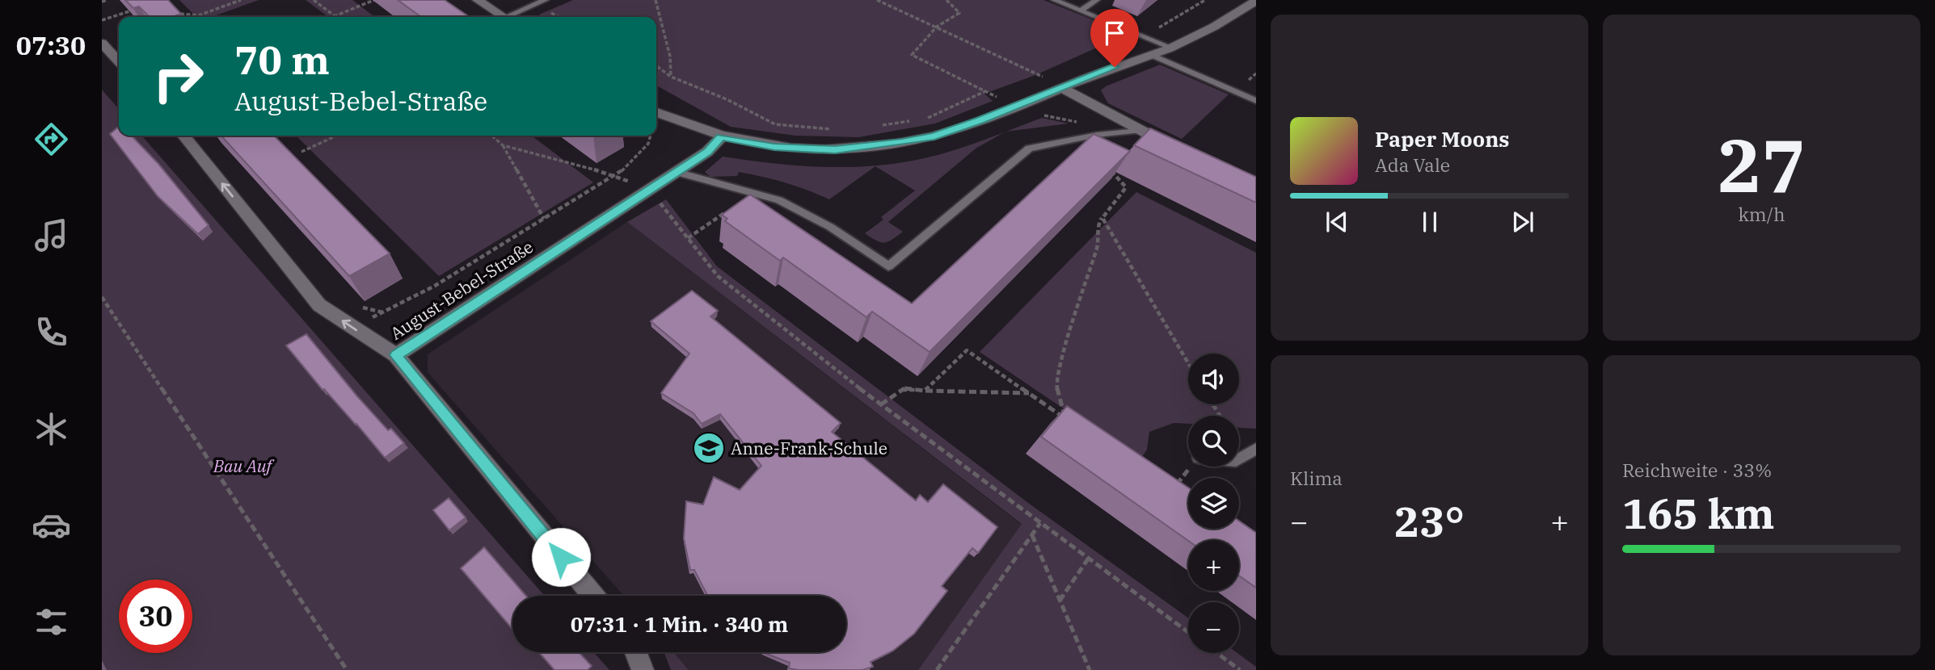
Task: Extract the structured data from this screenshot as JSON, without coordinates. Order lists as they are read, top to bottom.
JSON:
{
  "streets": {
    "street": ["August-Bebel-Straße"]
  },
  "one_way": ["August-Bebel-Straße"],
  "parks": ["Bau Auf"],
  "places": {
    "school or university": ["Anne-Frank-Schule"]
  },
  "page": {
    "tabs": "07:30",
    "tile": [
      ["27", "km/h"],
      "Klima",
      ["Reichweite · 33%", "165 km"]
    ],
    "turn": ["70 m", "August-Bebel-Straße"],
    "song": ["Paper Moons", "Ada Vale"],
    "map_buttons": ["+", "−"],
    "heat": ["−", "23°", "+"],
    "limit": "30",
    "trip": "07:31 · 1 Min. · 340 m"
  }
}
